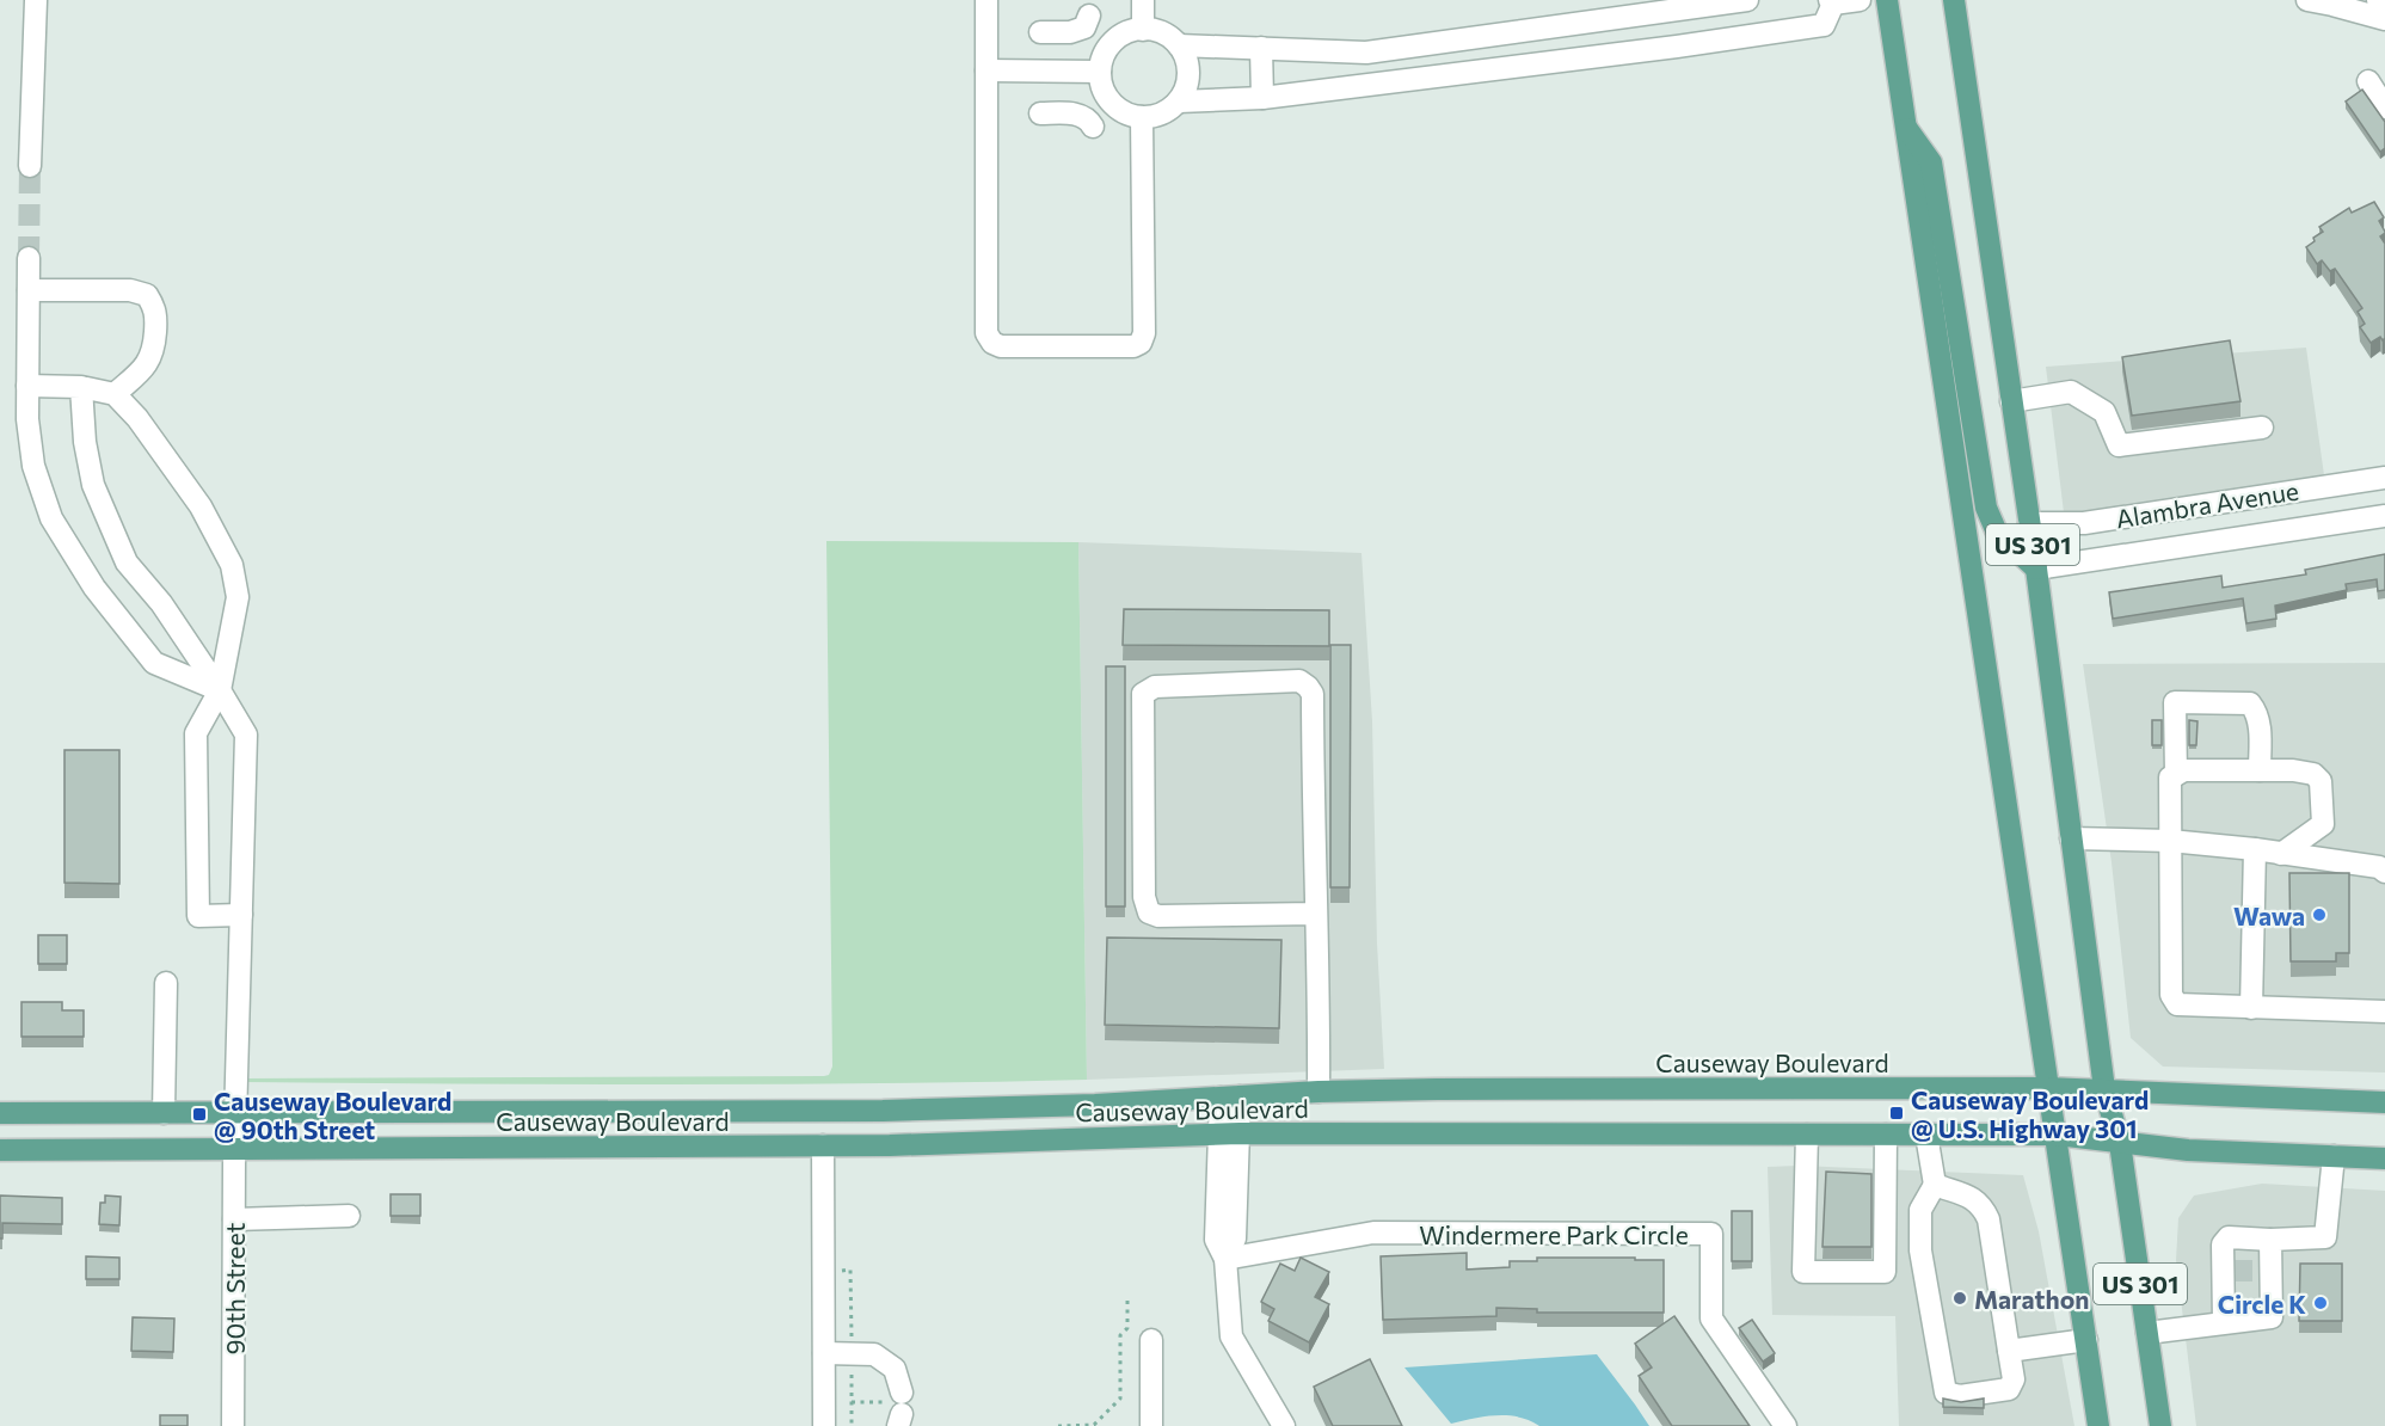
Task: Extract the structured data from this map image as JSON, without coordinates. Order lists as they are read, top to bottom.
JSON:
{
  "streets": {
    "main road": ["US 301", "Causeway Boulevard"],
    "street": ["Alambra Avenue", "Windermere Park Circle", "90th Street"]
  },
  "crossings": [
    ["Alambra Avenue", "US 301"],
    ["US 301", "Causeway Boulevard"],
    ["Causeway Boulevard", "90th Street"]
  ],
  "places": {
    "other": ["Wawa", "Marathon", "Circle K"],
    "transit": ["Causeway Boulevard @ U.S. Highway 301", "Causeway Boulevard @ 90th Street"]
  }
}
